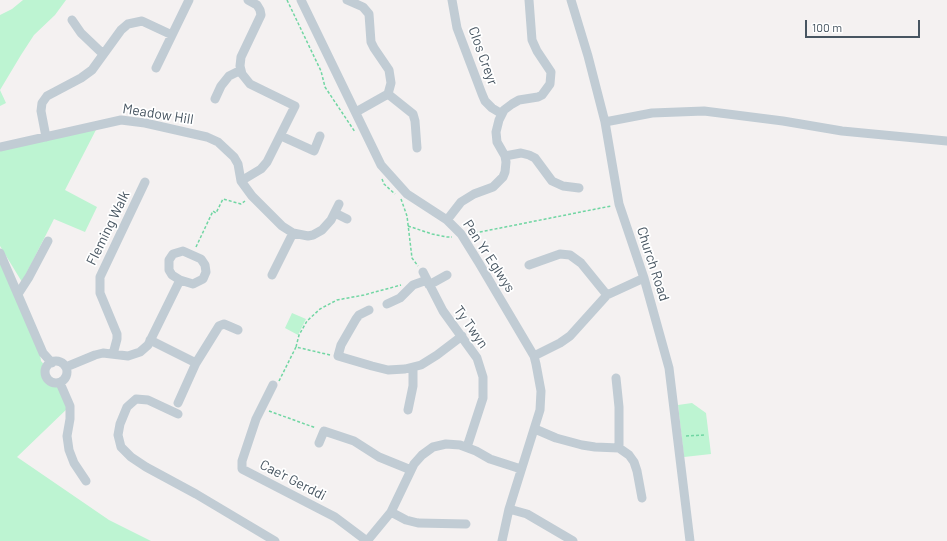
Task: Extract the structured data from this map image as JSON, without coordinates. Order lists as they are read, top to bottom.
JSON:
{
  "streets": {
    "street": [
      "Clos Creyr",
      "Meadow Hill",
      "Fleming Walk",
      "Pen Yr Eglwys",
      "Church Road",
      "Ty Twyn",
      "Cae'r Gerddi"
    ]
  },
  "scale_bar": "100 m"
}
